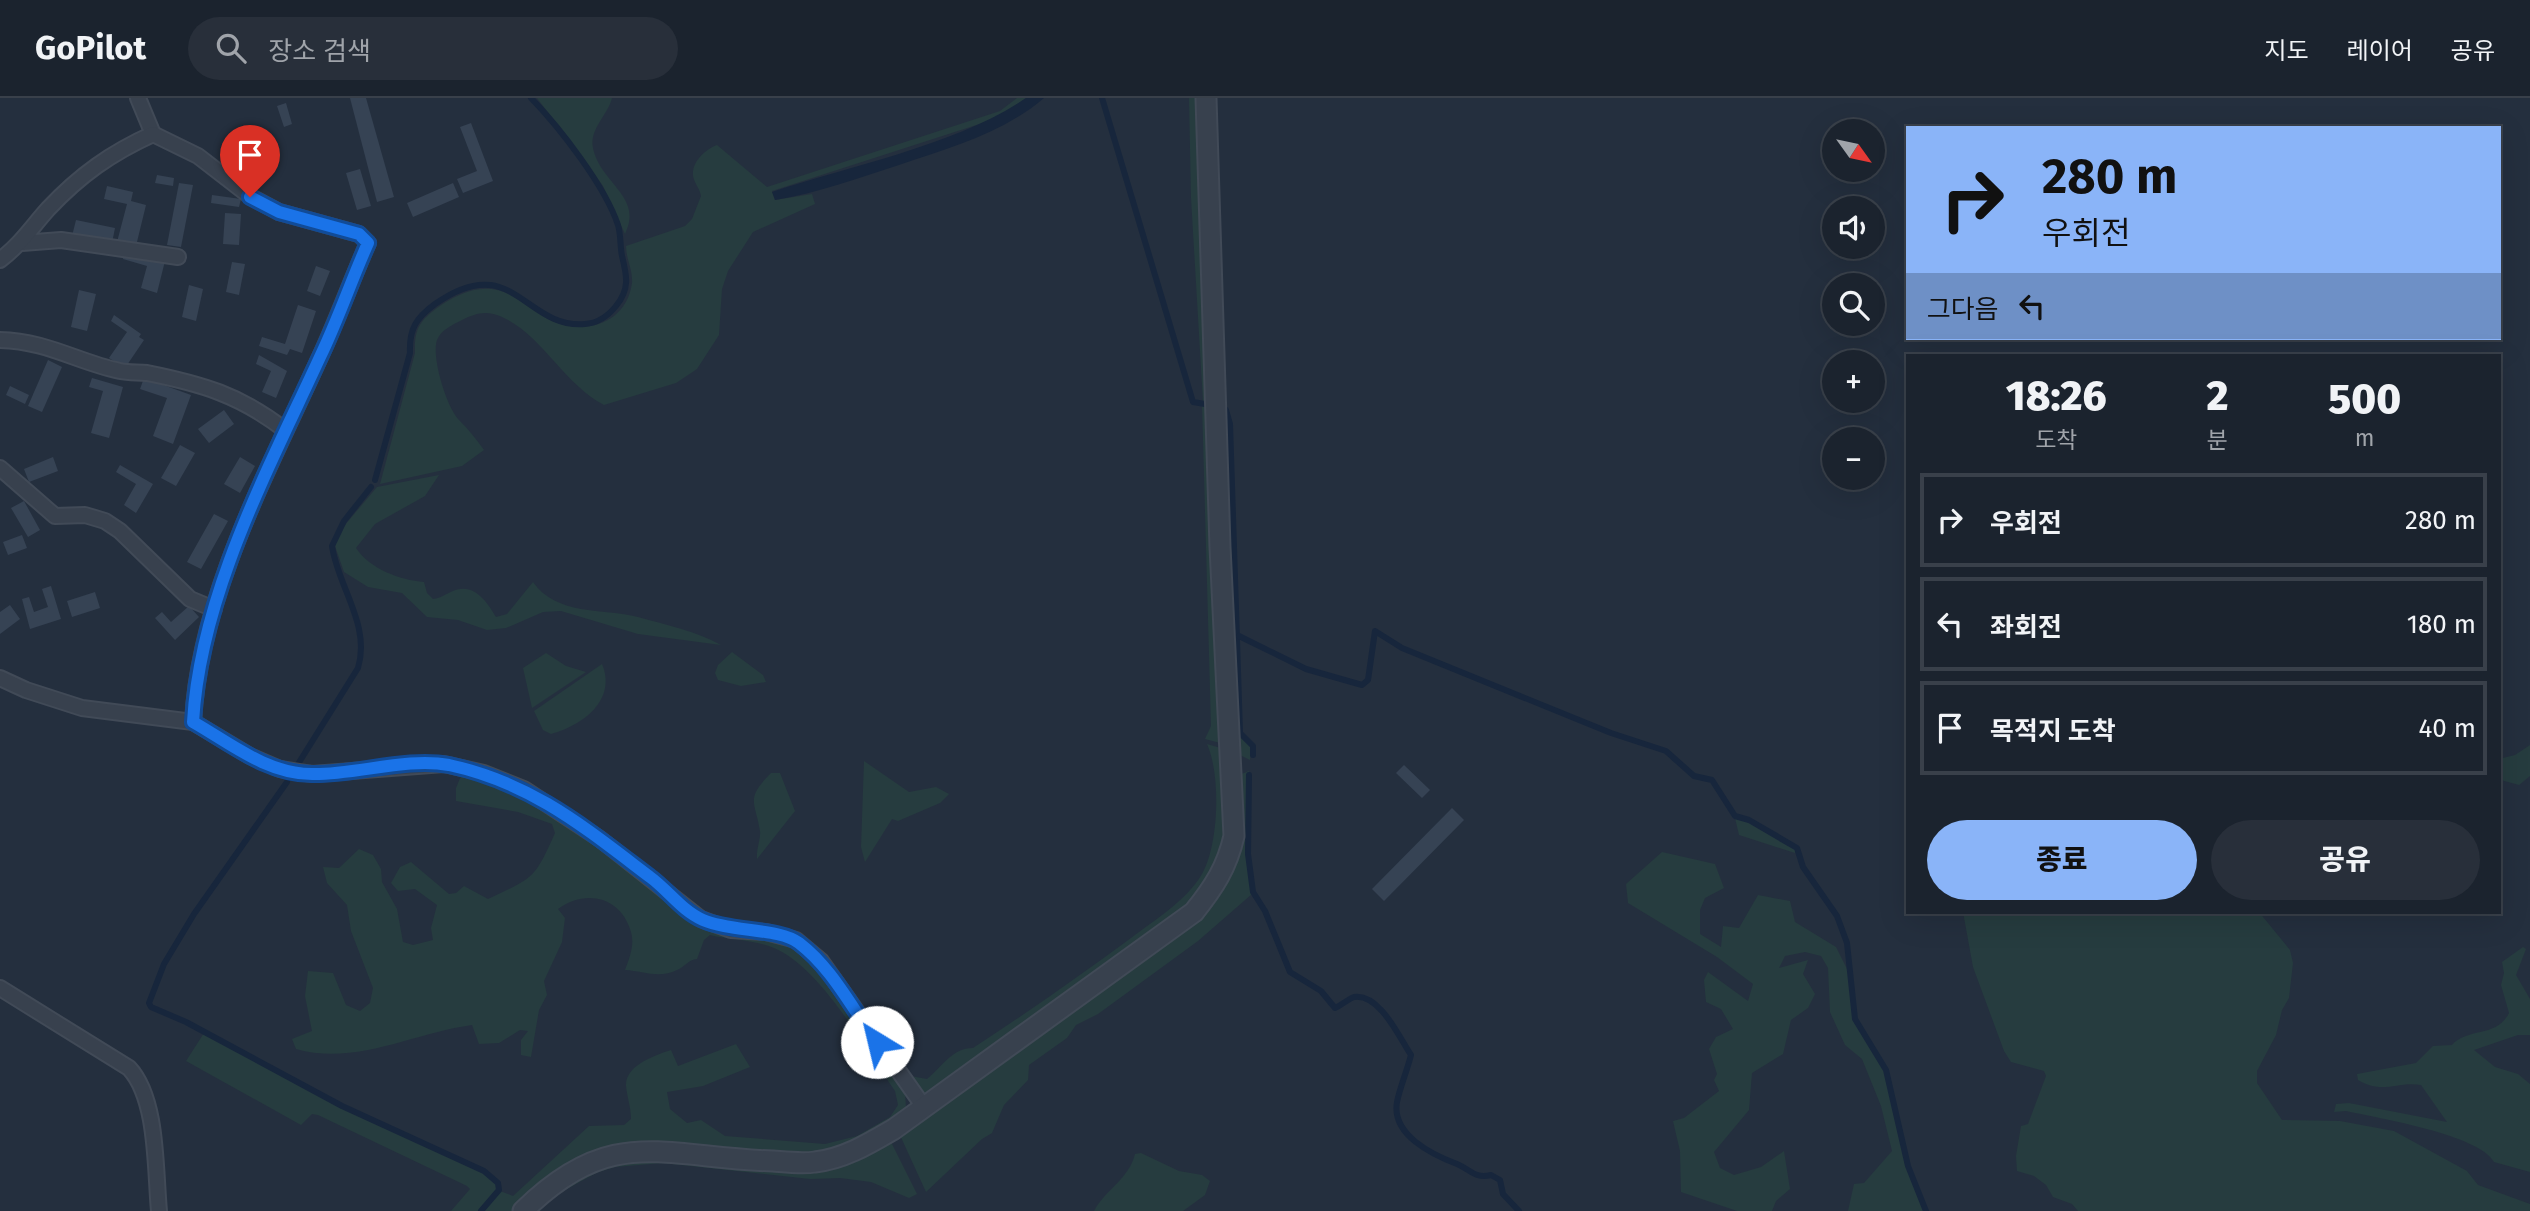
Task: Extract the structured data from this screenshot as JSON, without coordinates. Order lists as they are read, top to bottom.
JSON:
{
  "north": "bottom right",
  "page": {
    "header": "GoPilot",
    "search": "장소 검색",
    "nav": ["지도", "레이어", "공유"],
    "map_buttons": ["+", "−"],
    "turn": ["280 m", "우회전"],
    "then": "그다음",
    "eta": [
      "18:26",
      "도착",
      "2",
      "분",
      "500",
      "m"
    ],
    "list": [
      {
        "name": "우회전",
        "value": "280 m"
      },
      {
        "name": "좌회전",
        "value": "180 m"
      },
      {
        "name": "목적지 도착",
        "value": "40 m"
      }
    ],
    "buttons": ["종료", "공유"]
  }
}
